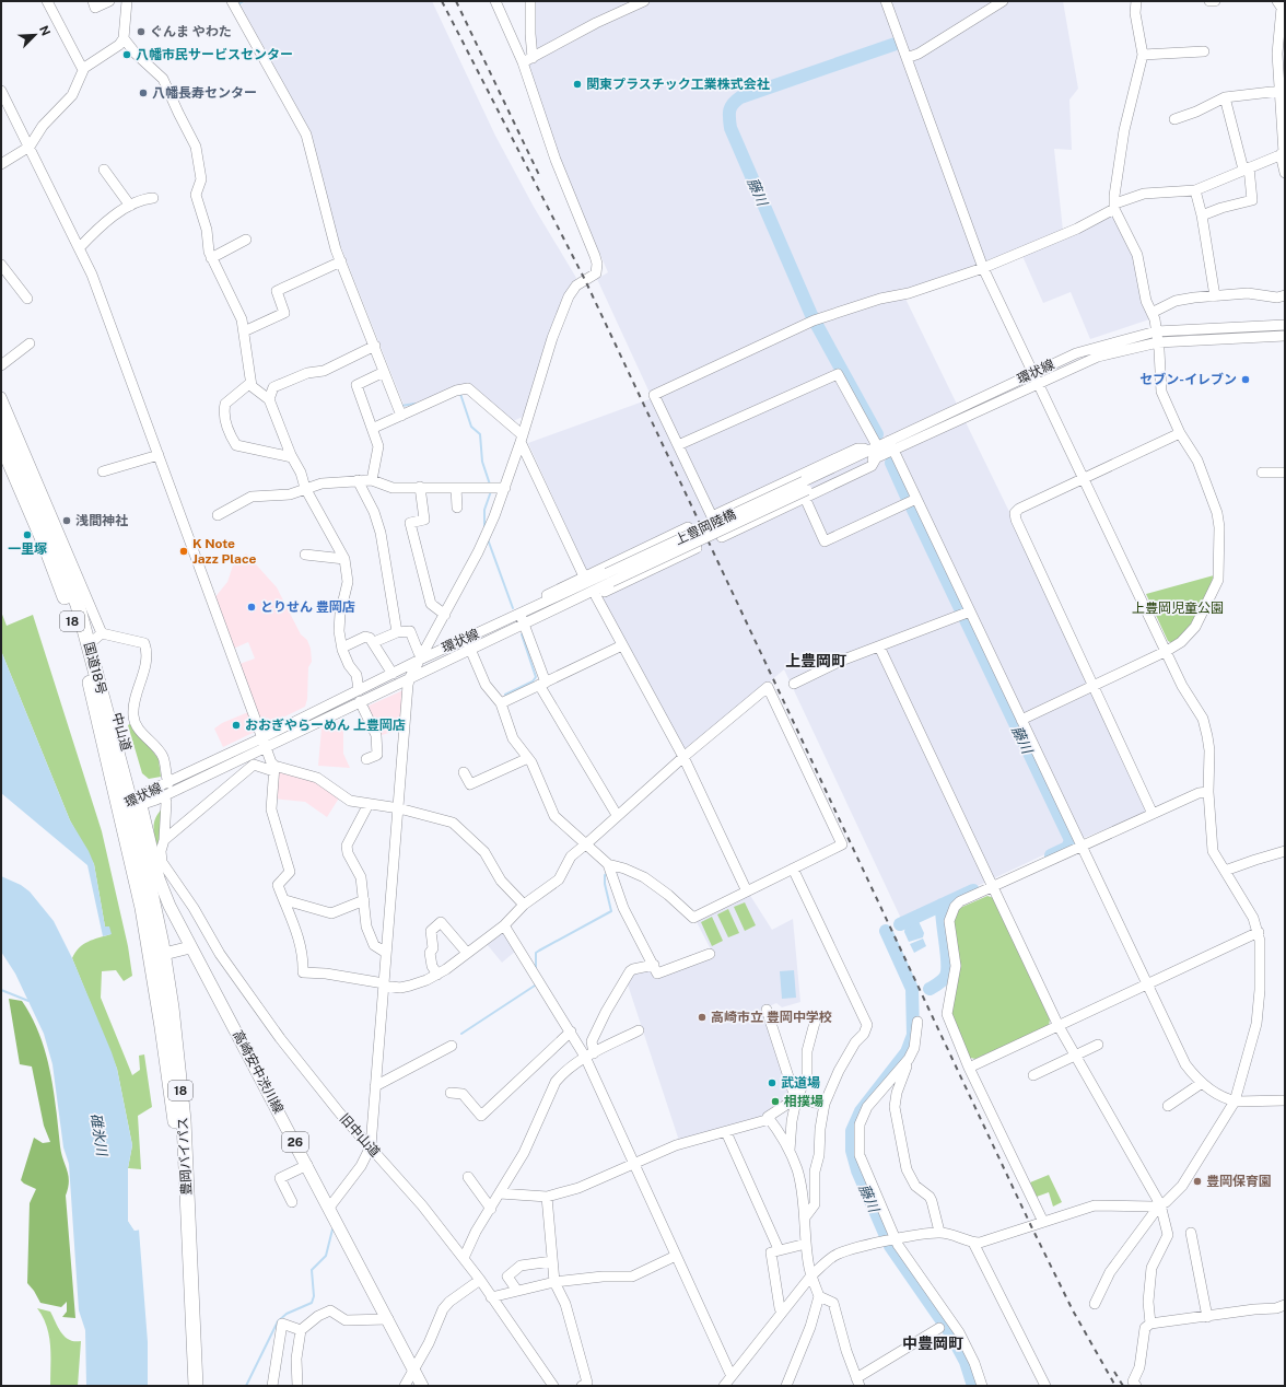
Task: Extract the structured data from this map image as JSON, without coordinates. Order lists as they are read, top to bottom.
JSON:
{
  "streets": {
    "highway": [
      "18",
      "国道18号",
      "中山道",
      "豊岡バイパス"
    ],
    "main road": ["高崎安中渋川線", "26"],
    "street": ["環状線", "上豊岡陸橋", "旧中山道"]
  },
  "crossings": [
    ["環状線", "上豊岡陸橋"],
    ["環状線", "国道18号"],
    ["環状線", "中山道"],
    ["環状線", "高崎安中渋川線"],
    ["環状線", "旧中山道"],
    ["環状線", "豊岡バイパス"],
    ["国道18号", "中山道"],
    ["国道18号", "高崎安中渋川線"],
    ["国道18号", "豊岡バイパス"],
    ["中山道", "高崎安中渋川線"],
    ["中山道", "豊岡バイパス"],
    ["高崎安中渋川線", "豊岡バイパス"]
  ],
  "districts": ["上豊岡町", "中豊岡町"],
  "water": ["藤川", "碓氷川"],
  "parks": ["上豊岡児童公園"],
  "places": [
    "ぐんま やわた",
    "八幡市民サービスセンター",
    "関東プラスチック工業株式会社",
    "八幡長寿センター",
    "セブン-イレブン",
    "浅間神社",
    "一里塚",
    "K Note Jazz Place",
    "とりせん 豊岡店",
    "おおぎやらーめん 上豊岡店",
    "高崎市立 豊岡中学校",
    "武道場",
    "相撲場",
    "豊岡保育園"
  ],
  "north": "top right"
}
